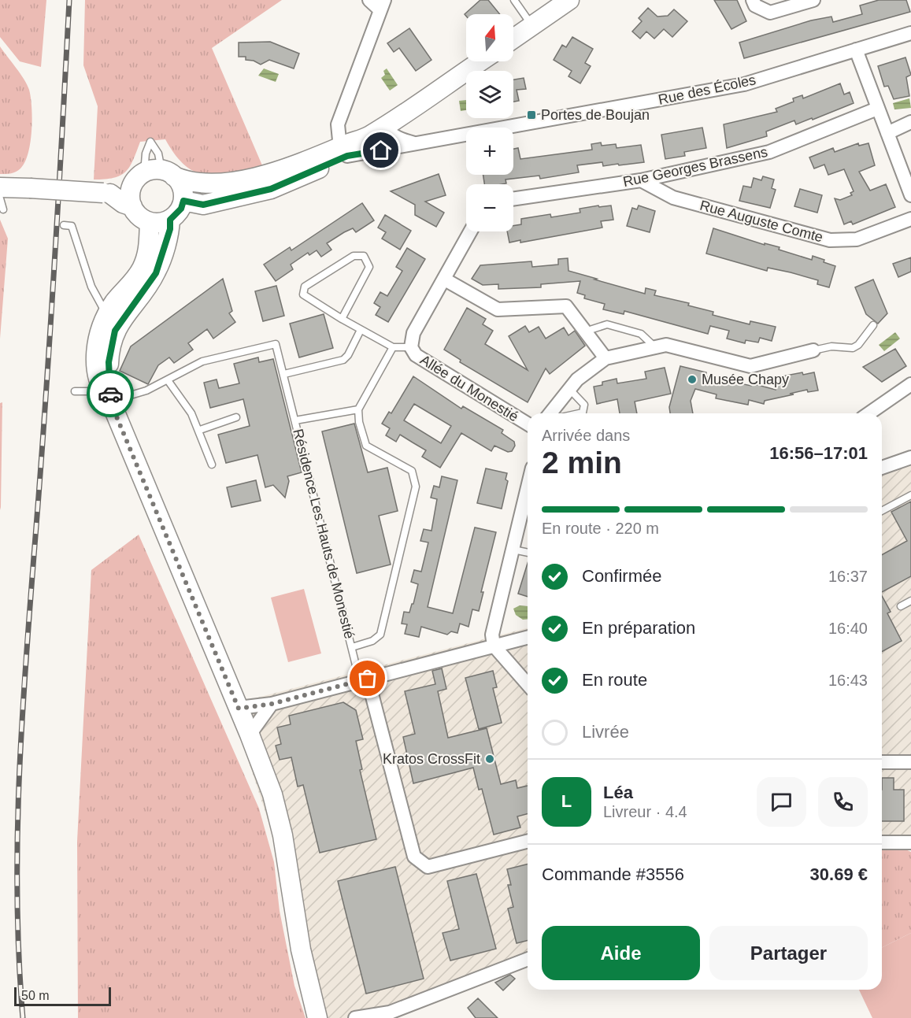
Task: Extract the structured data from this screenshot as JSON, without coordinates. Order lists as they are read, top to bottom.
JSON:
{
  "streets": {
    "street": [
      "Rue des Écoles",
      "Rue Georges Brassens",
      "Rue Auguste Comte",
      "Allée du Monestié"
    ],
    "lane": ["Résidence Les Hauts de Monestié"]
  },
  "crossings": [
    ["Rue Georges Brassens", "Rue Auguste Comte"]
  ],
  "places": {
    "transit": ["Portes de Boujan"],
    "other": ["Musée Chapy", "Kratos CrossFit"]
  },
  "scale_bar": "50 m",
  "north": "top",
  "page": {
    "map_buttons": ["+", "−"],
    "heading": ["2 min", "Arrivée dans", "16:56–17:01"],
    "panel": [
      "Léa",
      "Livreur · 4.4",
      "Commande #3556",
      "30.69 €"
    ],
    "bar": "En route · 220 m",
    "list": [
      ["Confirmée", "16:37"],
      ["En préparation", "16:40"],
      ["En route", "16:43"],
      "Livrée"
    ],
    "round": "L",
    "buttons": ["Aide", "Partager"],
    "scale": "50 m"
  }
}
